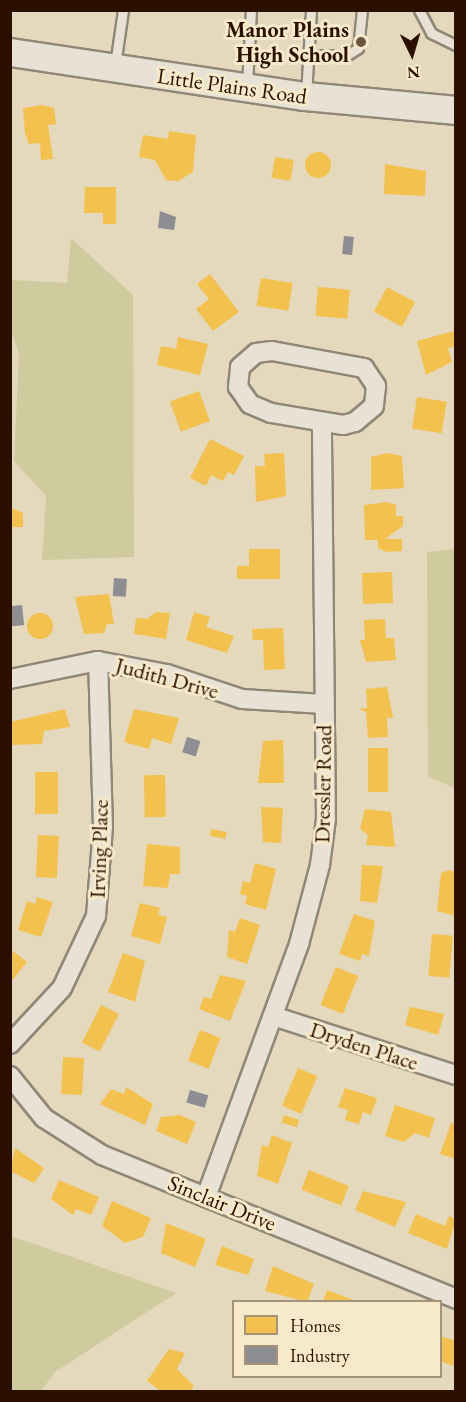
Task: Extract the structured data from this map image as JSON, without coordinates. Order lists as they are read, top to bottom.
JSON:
{
  "streets": {
    "street": [
      "Little Plains Road",
      "Judith Drive",
      "Dressler Road",
      "Irving Place",
      "Dryden Place",
      "Sinclair Drive"
    ]
  },
  "crossings": [
    ["Judith Drive", "Dressler Road"],
    ["Judith Drive", "Irving Place"],
    ["Dressler Road", "Dryden Place"],
    ["Dressler Road", "Sinclair Drive"]
  ],
  "places": ["Manor Plains High School"],
  "legend": ["Homes", "Industry"],
  "north": "bottom"
}
